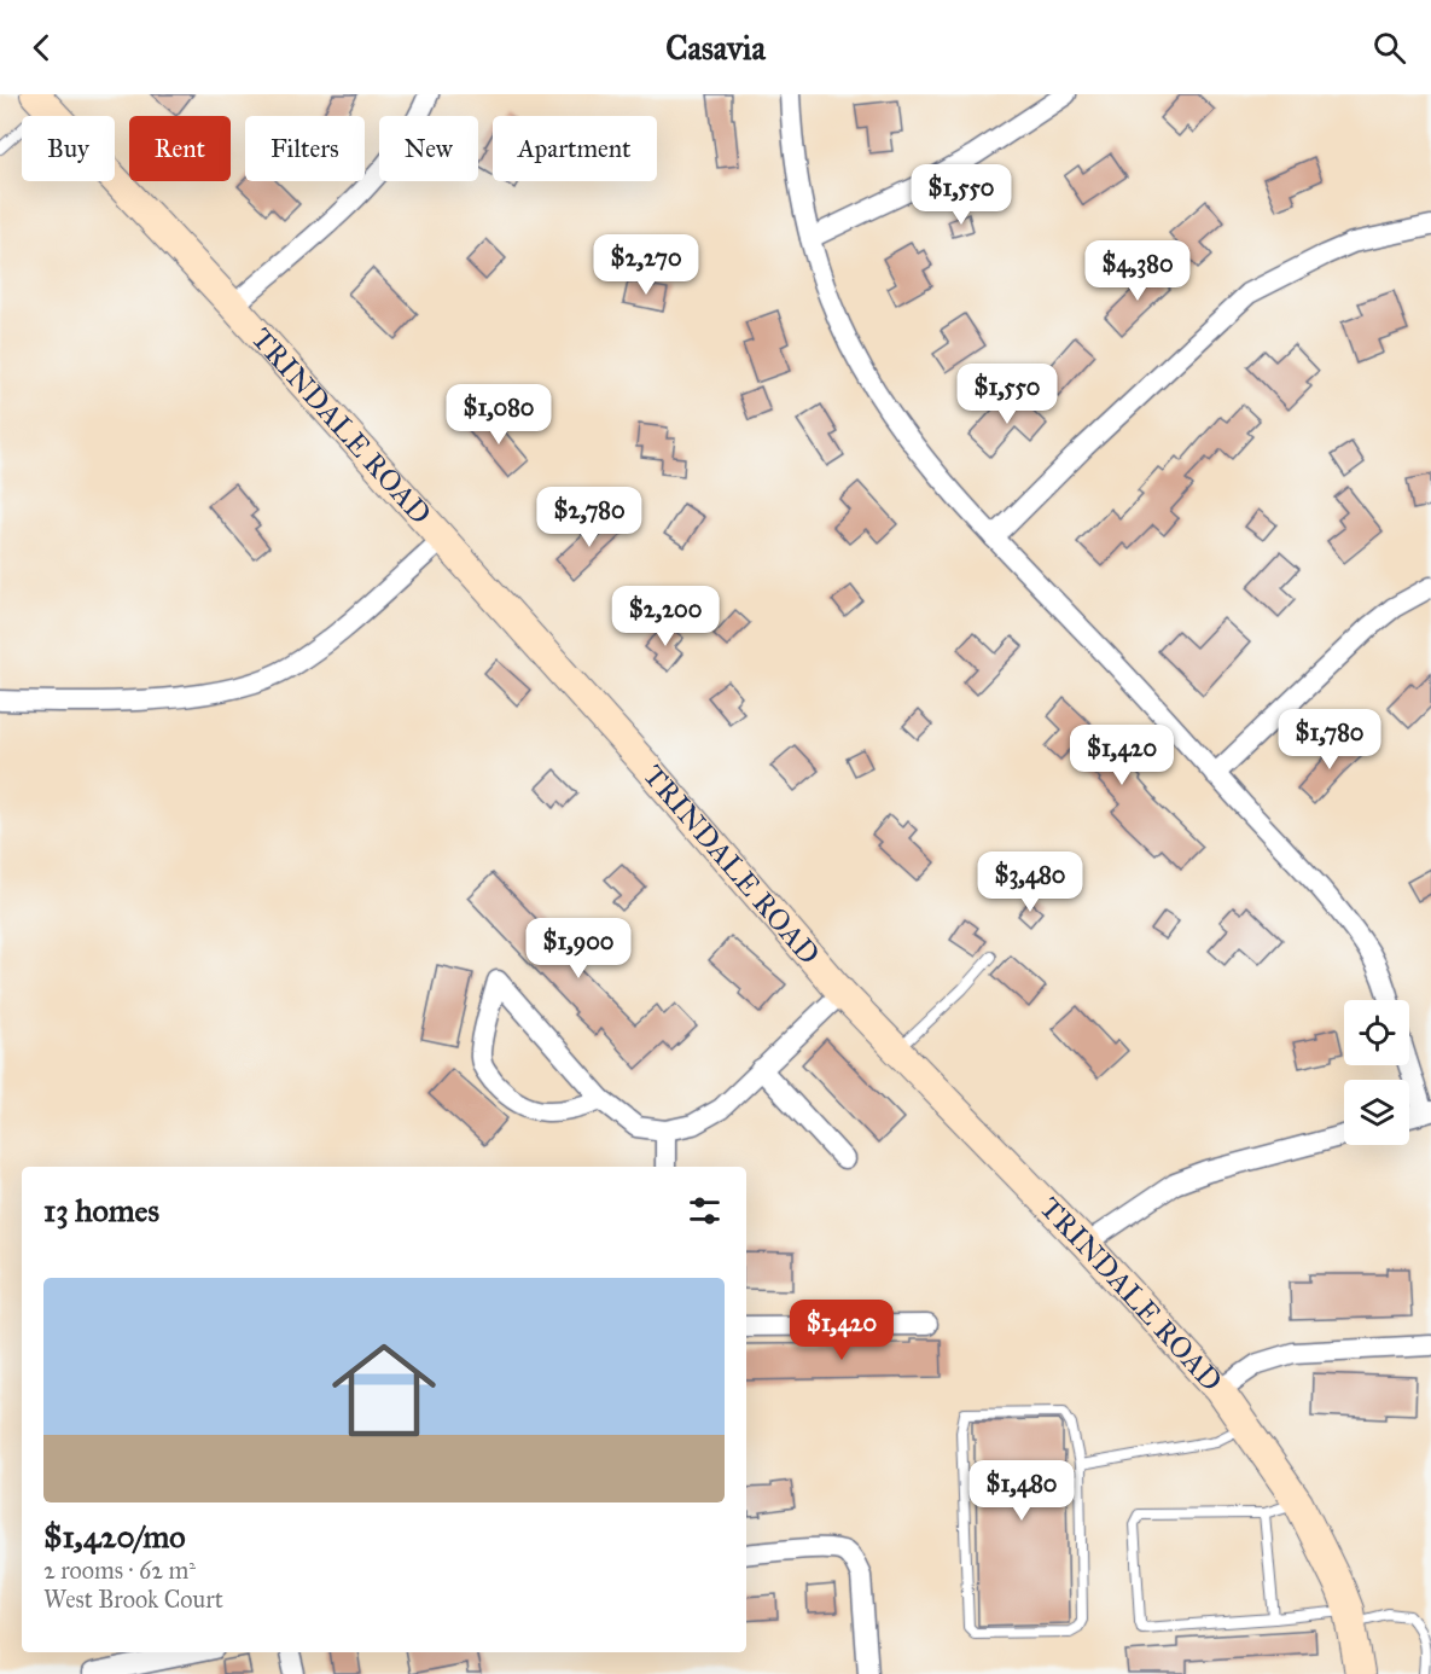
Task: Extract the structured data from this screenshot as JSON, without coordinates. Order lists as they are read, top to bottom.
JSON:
{
  "streets": {
    "main road": ["TRINDALE ROAD"]
  },
  "page": {
    "header": "Casavia",
    "chip": [
      "Buy",
      "Rent",
      "Filters",
      "New",
      "Apartment"
    ],
    "price": [
      "$1,550",
      "$2,270",
      "$4,380",
      "$1,550",
      "$1,080",
      "$2,780",
      "$2,200",
      "$1,780",
      "$1,420",
      "$3,480",
      "$1,900",
      "$1,420",
      "$1,480"
    ],
    "heading": "13 homes",
    "list": [
      {
        "name": "$1,420/mo",
        "note": "2 rooms · 62 m² · West Brook Court"
      }
    ]
  }
}
